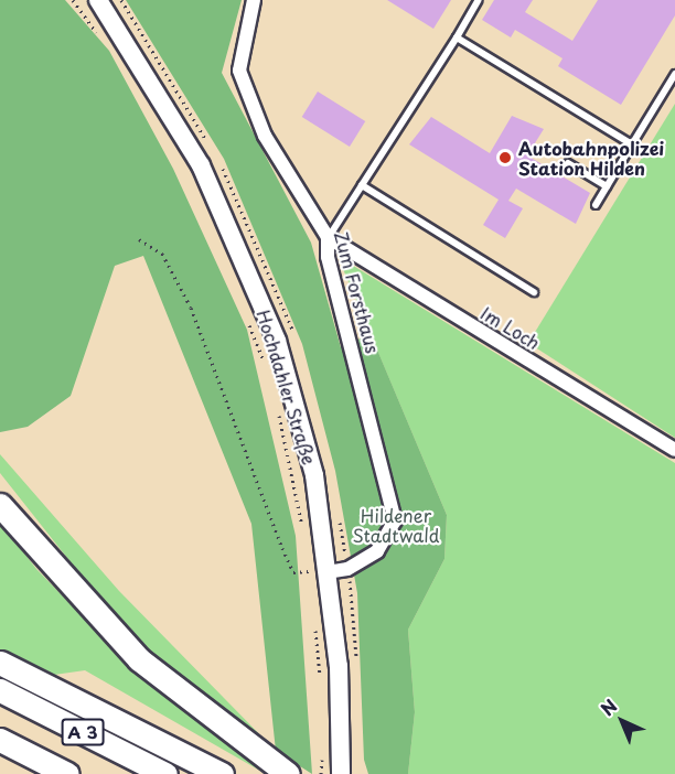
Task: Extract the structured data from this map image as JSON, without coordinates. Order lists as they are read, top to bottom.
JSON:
{
  "streets": {
    "highway": ["A 3"],
    "main road": ["Hochdahler Straße"],
    "street": ["Zum Forsthaus", "Im Loch"]
  },
  "crossings": [
    ["Zum Forsthaus", "Im Loch"],
    ["Zum Forsthaus", "Hochdahler Straße"]
  ],
  "parks": ["Hildener Stadtwald"],
  "places": ["Autobahnpolizei Station Hilden"],
  "north": "top left"
}
